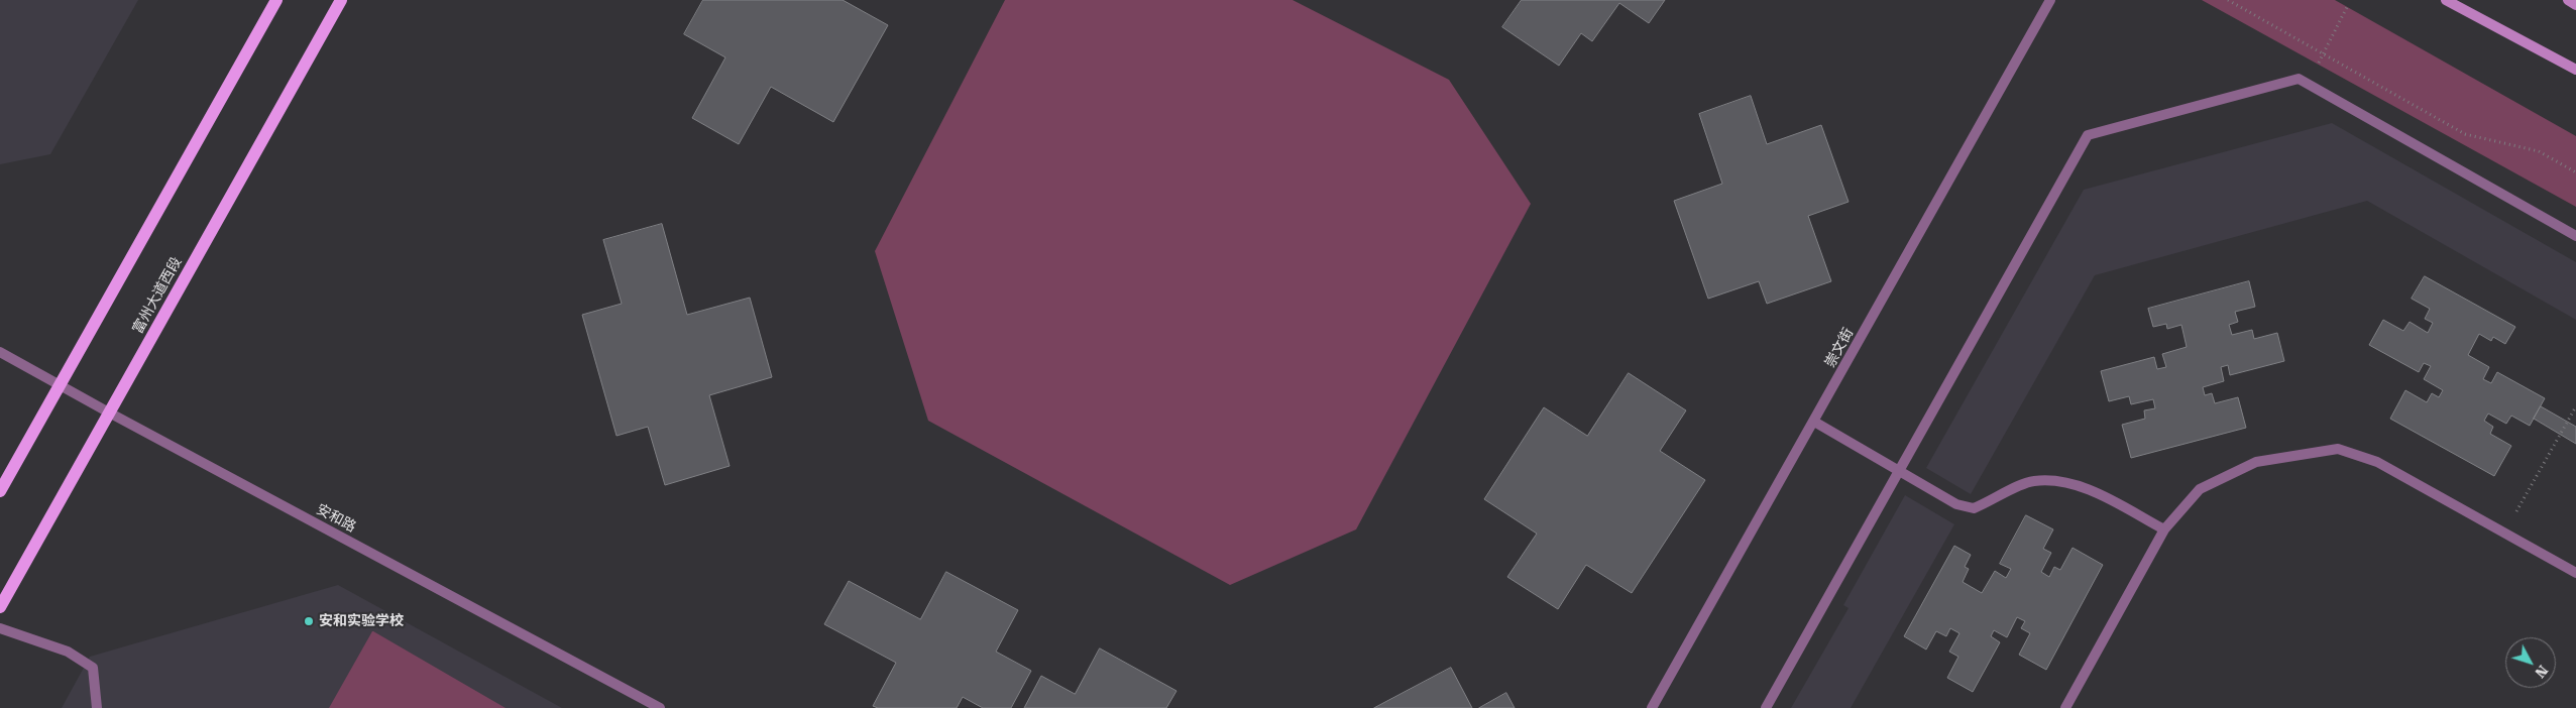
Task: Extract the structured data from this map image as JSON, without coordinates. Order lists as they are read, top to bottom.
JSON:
{
  "streets": {
    "main road": ["富州大道西段"],
    "street": ["崇文街", "安和路"]
  },
  "crossings": [
    ["富州大道西段", "安和路"]
  ],
  "places": ["安和实验学校"],
  "north": "bottom right"
}
